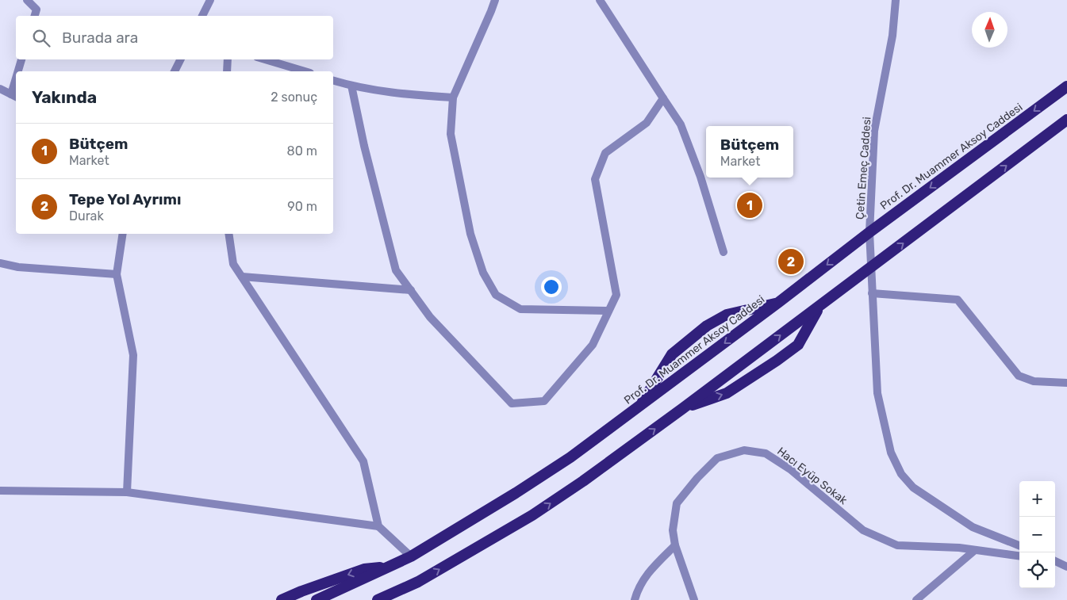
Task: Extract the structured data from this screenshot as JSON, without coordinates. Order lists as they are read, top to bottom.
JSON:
{
  "streets": {
    "highway": ["Prof. Dr. Muammer Aksoy Caddesi"],
    "street": ["Çetin Emeç Caddesi", "Hacı Eyüp Sokak"]
  },
  "crossings": [
    ["Prof. Dr. Muammer Aksoy Caddesi", "Çetin Emeç Caddesi"]
  ],
  "north": "top",
  "page": {
    "search": "Burada ara",
    "heading": ["Yakında", "2 sonuç"],
    "list": [
      {
        "mark": "1",
        "name": "Bütçem",
        "note": "Market",
        "value": "80 m"
      },
      {
        "mark": "2",
        "name": "Tepe Yol Ayrımı",
        "note": "Durak",
        "value": "90 m"
      }
    ],
    "popup": ["Bütçem", "Market"],
    "pins": ["1", "2"],
    "map_buttons": ["+", "−"]
  }
}
